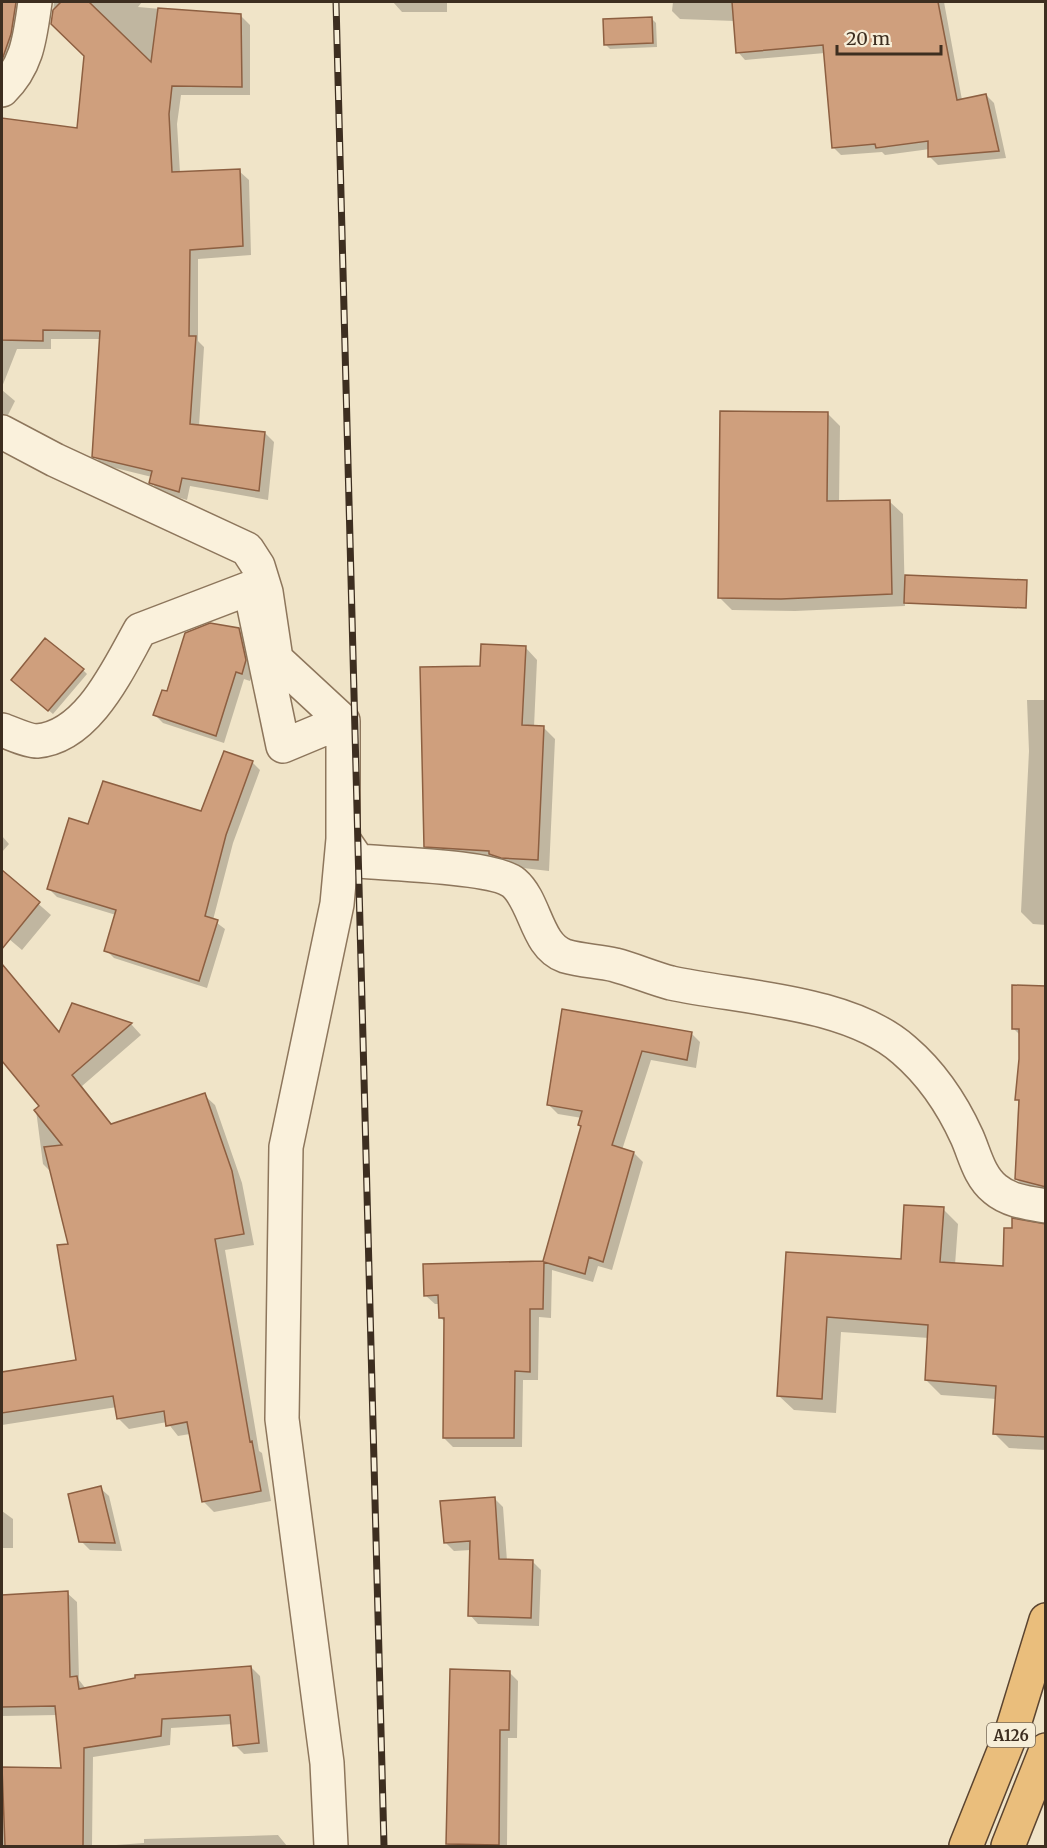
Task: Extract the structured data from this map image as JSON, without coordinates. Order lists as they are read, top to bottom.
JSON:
{
  "streets": {
    "highway": ["A126"]
  },
  "scale_bar": "20 m"
}
